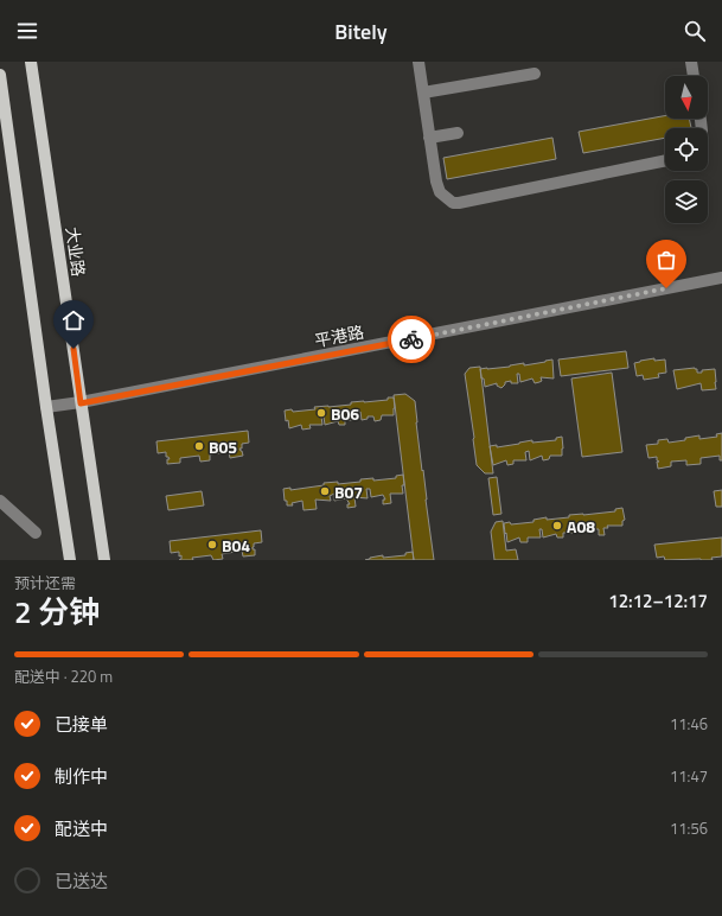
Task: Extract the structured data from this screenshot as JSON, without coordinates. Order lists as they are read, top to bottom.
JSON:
{
  "streets": {
    "main road": ["大业路"],
    "street": ["平港路"]
  },
  "crossings": [
    ["大业路", "平港路"]
  ],
  "places": [
    "B06",
    "B05",
    "B07",
    "A08",
    "B04"
  ],
  "north": "bottom",
  "page": {
    "header": "Bitely",
    "heading": ["2 分钟", "预计还需", "12:12–12:17"],
    "bar": "配送中 · 220 m",
    "list": [
      ["已接单", "11:46"],
      ["制作中", "11:47"],
      ["配送中", "11:56"],
      "已送达"
    ]
  }
}
